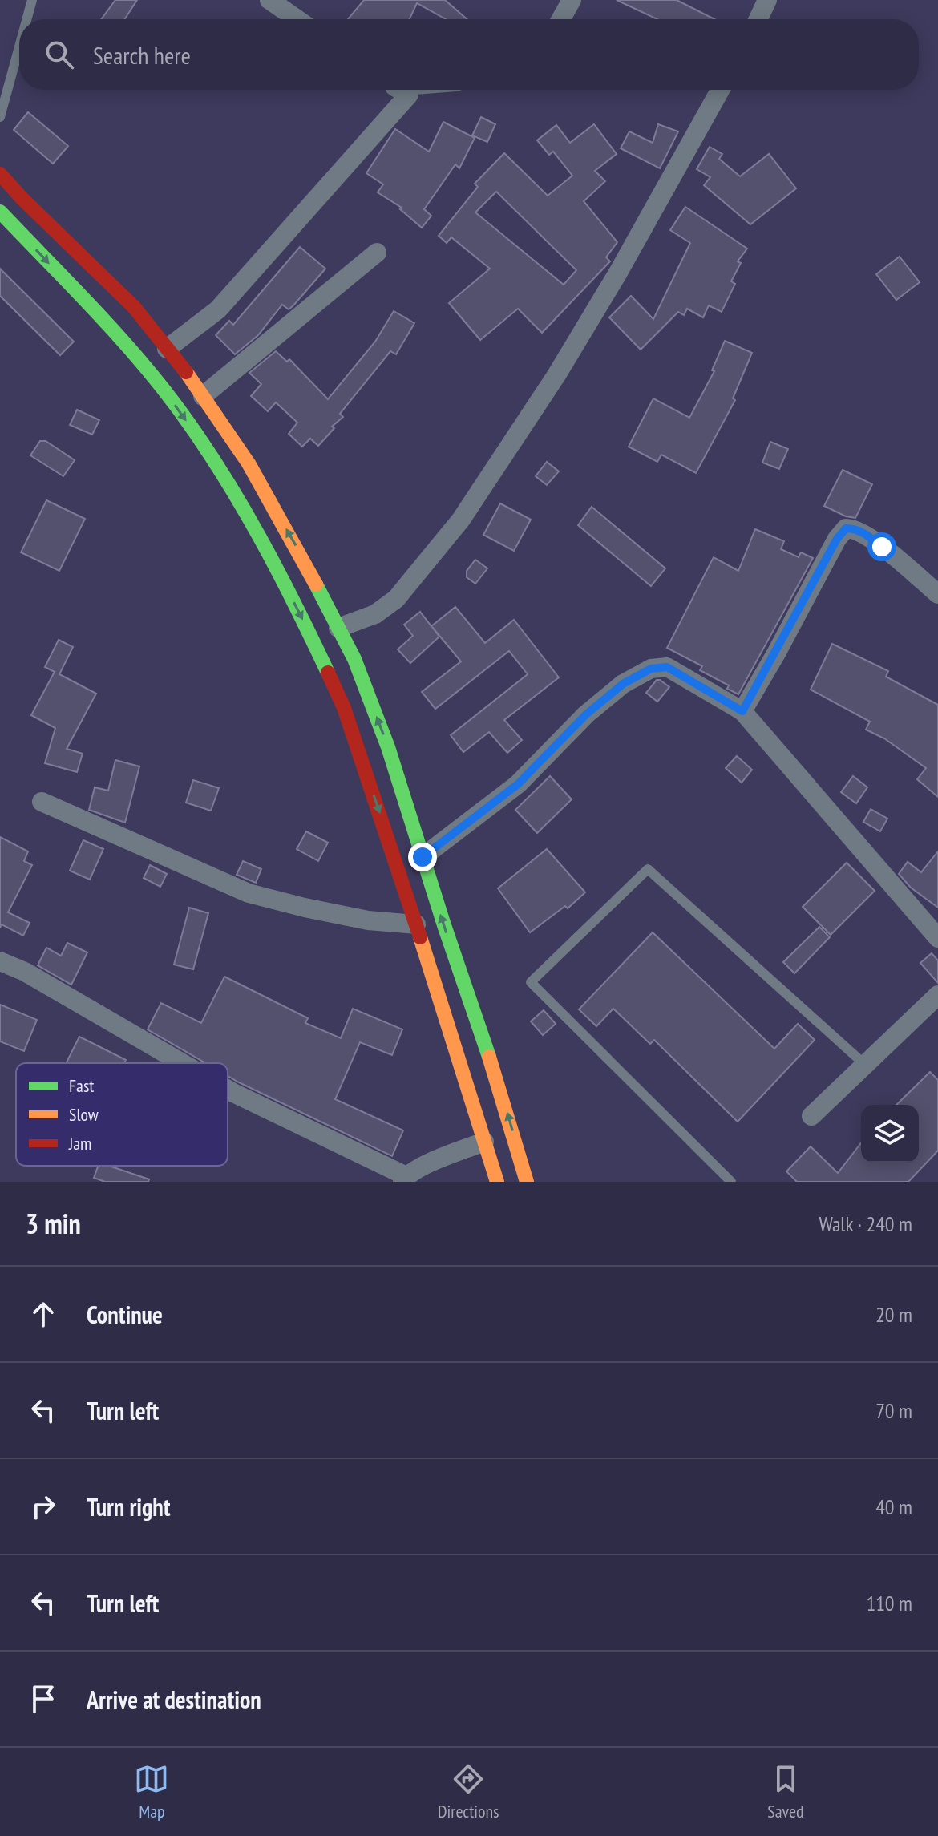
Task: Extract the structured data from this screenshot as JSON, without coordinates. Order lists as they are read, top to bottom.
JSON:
{
  "legend": ["Fast", "Slow", "Jam"],
  "page": {
    "search": "Search here",
    "heading": ["3 min", "Walk · 240 m"],
    "list": [
      ["Continue", "20 m"],
      ["Turn left", "70 m"],
      ["Turn right", "40 m"],
      ["Turn left", "110 m"],
      "Arrive at destination"
    ],
    "nav": ["Map", "Directions", "Saved"]
  }
}
